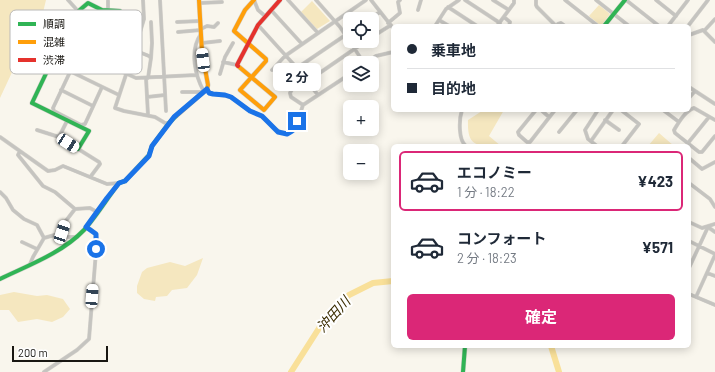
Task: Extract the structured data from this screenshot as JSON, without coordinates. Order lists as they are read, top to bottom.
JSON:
{
  "water": ["沖田川"],
  "legend": ["順調", "混雑", "渋滞"],
  "scale_bar": "200 m",
  "page": {
    "map_buttons": ["+", "−"],
    "banner": ["乗車地", "目的地"],
    "bubble": "2 分",
    "list": [
      {
        "name": "エコノミー",
        "note": "1 分 · 18:22",
        "value": "¥423"
      },
      {
        "name": "コンフォート",
        "note": "2 分 · 18:23",
        "value": "¥571"
      }
    ],
    "buttons": "確定",
    "scale": "200 m"
  }
}
